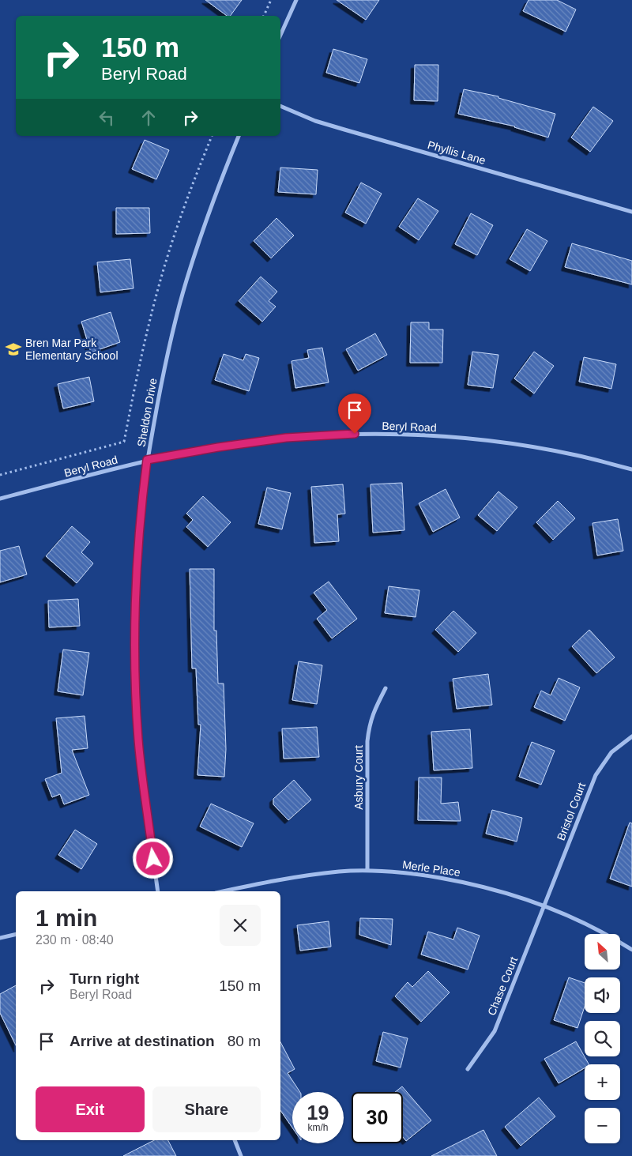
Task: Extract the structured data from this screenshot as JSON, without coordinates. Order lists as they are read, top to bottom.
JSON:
{
  "streets": {
    "street": [
      "Phyllis Lane",
      "Sheldon Drive",
      "Beryl Road",
      "Asbury Court",
      "Bristol Court",
      "Merle Place",
      "Chase Court"
    ]
  },
  "crossings": [
    ["Sheldon Drive", "Beryl Road"],
    ["Asbury Court", "Merle Place"],
    ["Bristol Court", "Merle Place"],
    ["Bristol Court", "Chase Court"],
    ["Merle Place", "Chase Court"]
  ],
  "places": {
    "school or university": ["Bren Mar Park Elementary School"]
  },
  "north": "top left",
  "page": {
    "turn": ["150 m", "Beryl Road"],
    "heading": ["1 min", "230 m · 08:40"],
    "map_buttons": ["+", "−"],
    "list": [
      {
        "name": "Turn right",
        "note": "Beryl Road",
        "value": "150 m"
      },
      {
        "name": "Arrive at destination",
        "value": "80 m"
      }
    ],
    "buttons": ["Exit", "Share"],
    "speed": "19 km/h",
    "limit": "30"
  }
}
